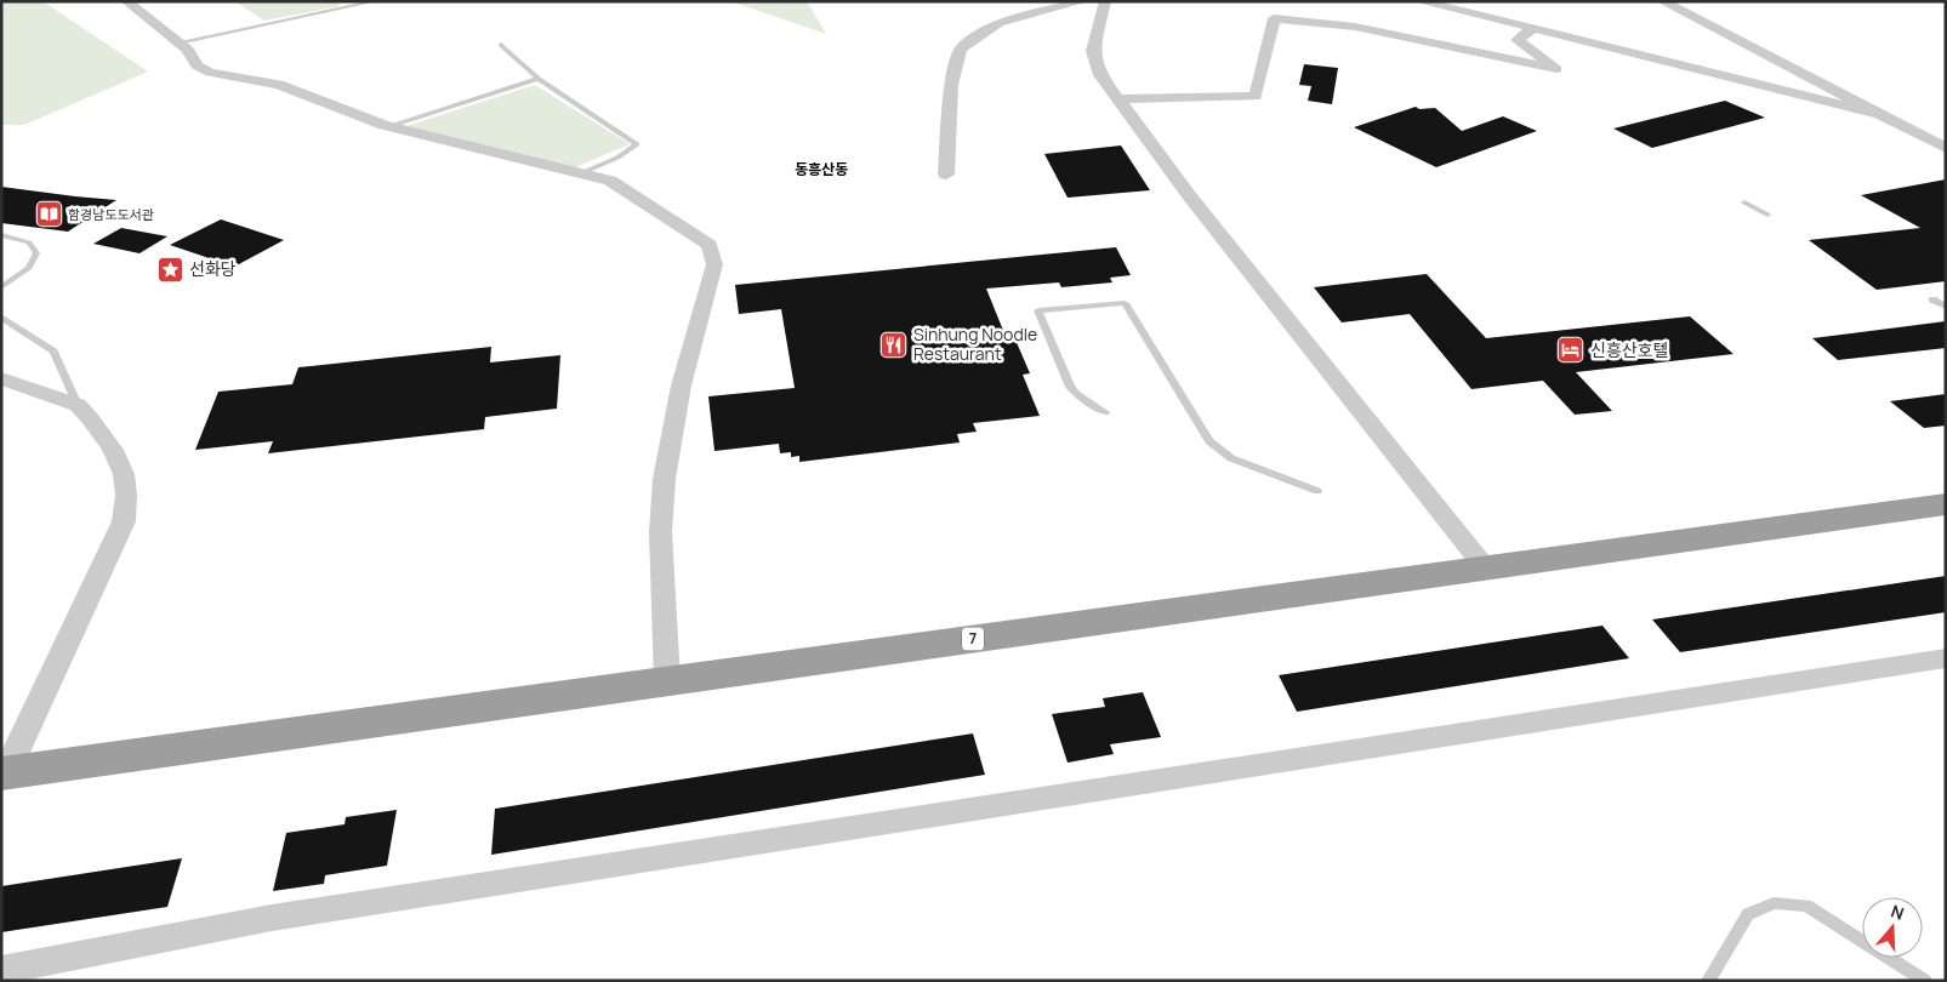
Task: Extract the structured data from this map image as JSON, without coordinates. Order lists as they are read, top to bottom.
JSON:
{
  "streets": {
    "highway": ["7"]
  },
  "districts": ["동흥산동"],
  "places": {
    "library": ["함경남도도서관"],
    "place": ["선화당"],
    "restaurant": ["Sinhung Noodle Restaurant"],
    "hotel": ["신흥산호텔"]
  },
  "north": "top"
}
